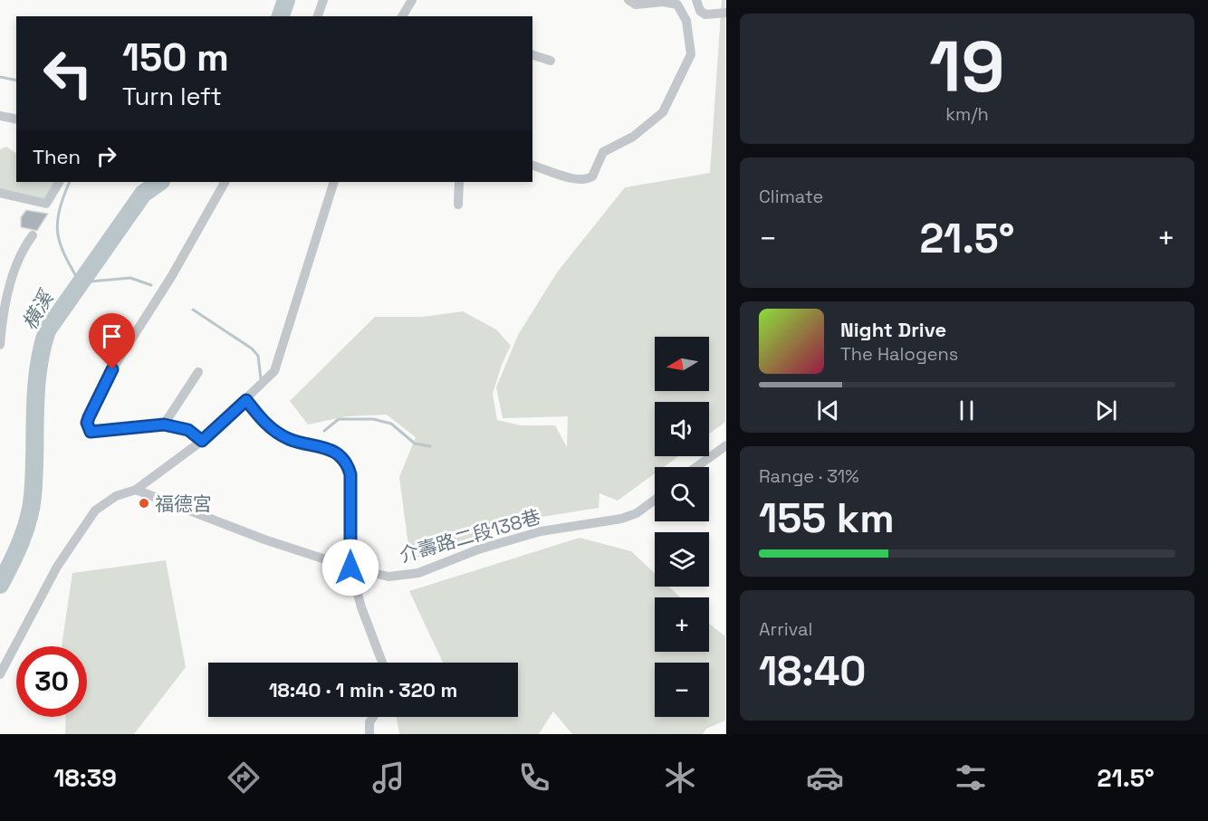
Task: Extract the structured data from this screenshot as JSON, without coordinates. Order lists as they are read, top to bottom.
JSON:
{
  "streets": {
    "street": ["介壽路二段138巷"]
  },
  "water": ["橫溪"],
  "places": ["福德宮"],
  "north": "left",
  "page": {
    "tile": [
      ["19", "km/h"],
      "Climate",
      ["Range · 31%", "155 km"],
      ["Arrival", "18:40"]
    ],
    "turn": ["150 m", "Turn left"],
    "then": "Then",
    "heat": ["−", "21.5°", "+"],
    "song": ["Night Drive", "The Halogens"],
    "map_buttons": ["+", "−"],
    "limit": "30",
    "trip": "18:40 · 1 min · 320 m",
    "tabs": ["18:39", "21.5°"]
  }
}
